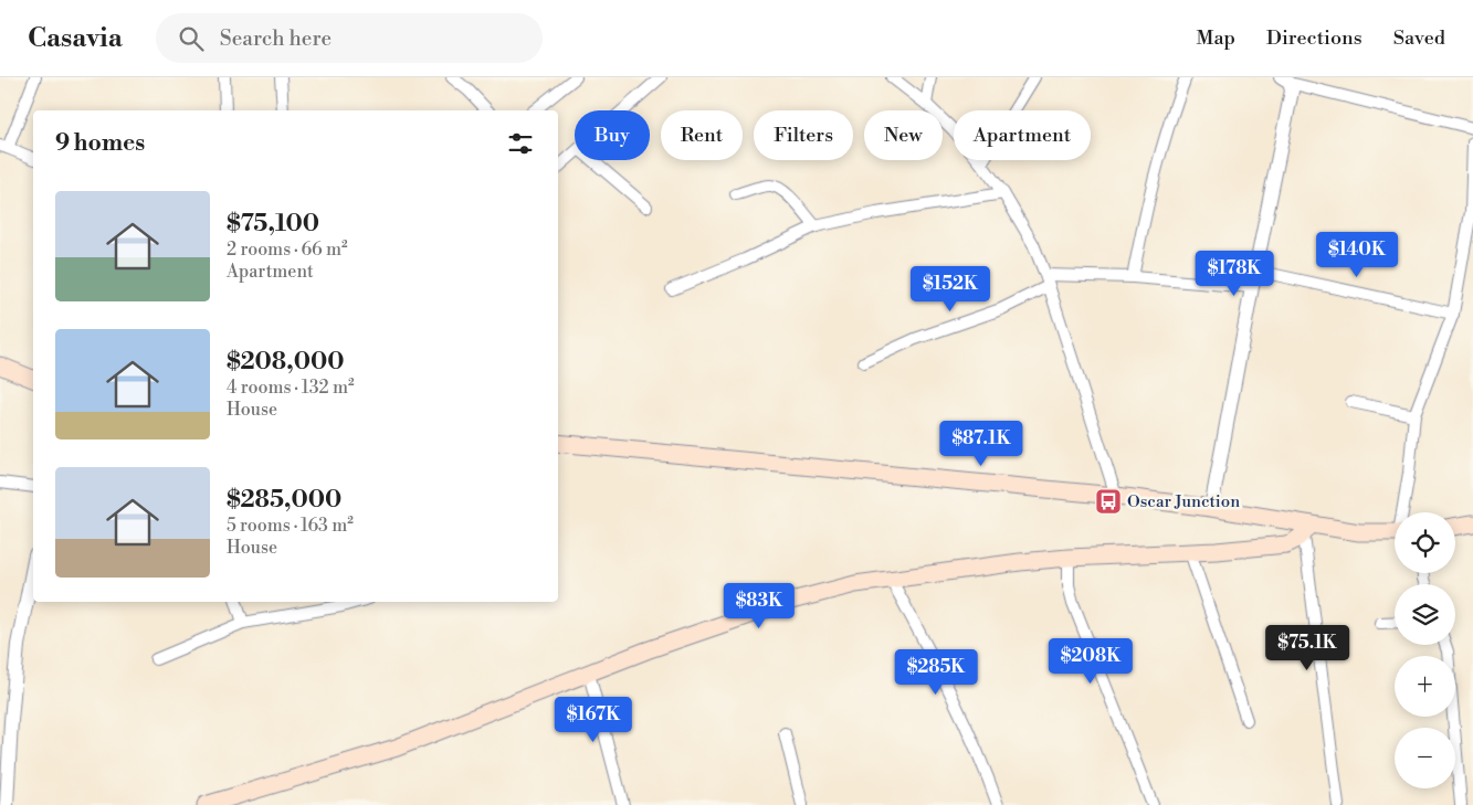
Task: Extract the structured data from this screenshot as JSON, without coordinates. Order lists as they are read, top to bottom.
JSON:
{
  "places": {
    "bus stop": ["Oscar Junction"]
  },
  "page": {
    "header": "Casavia",
    "search": "Search here",
    "nav": ["Map", "Directions", "Saved"],
    "chip": [
      "Buy",
      "Rent",
      "Filters",
      "New",
      "Apartment"
    ],
    "heading": "9 homes",
    "list": [
      {
        "name": "$75,100",
        "note": "2 rooms · 66 m² · Apartment"
      },
      {
        "name": "$208,000",
        "note": "4 rooms · 132 m² · House"
      },
      {
        "name": "$285,000",
        "note": "5 rooms · 163 m² · House"
      }
    ],
    "price": [
      "$140K",
      "$178K",
      "$152K",
      "$87.1K",
      "$83K",
      "$75.1K",
      "$208K",
      "$285K",
      "$167K"
    ],
    "map_buttons": ["+", "−"]
  }
}
